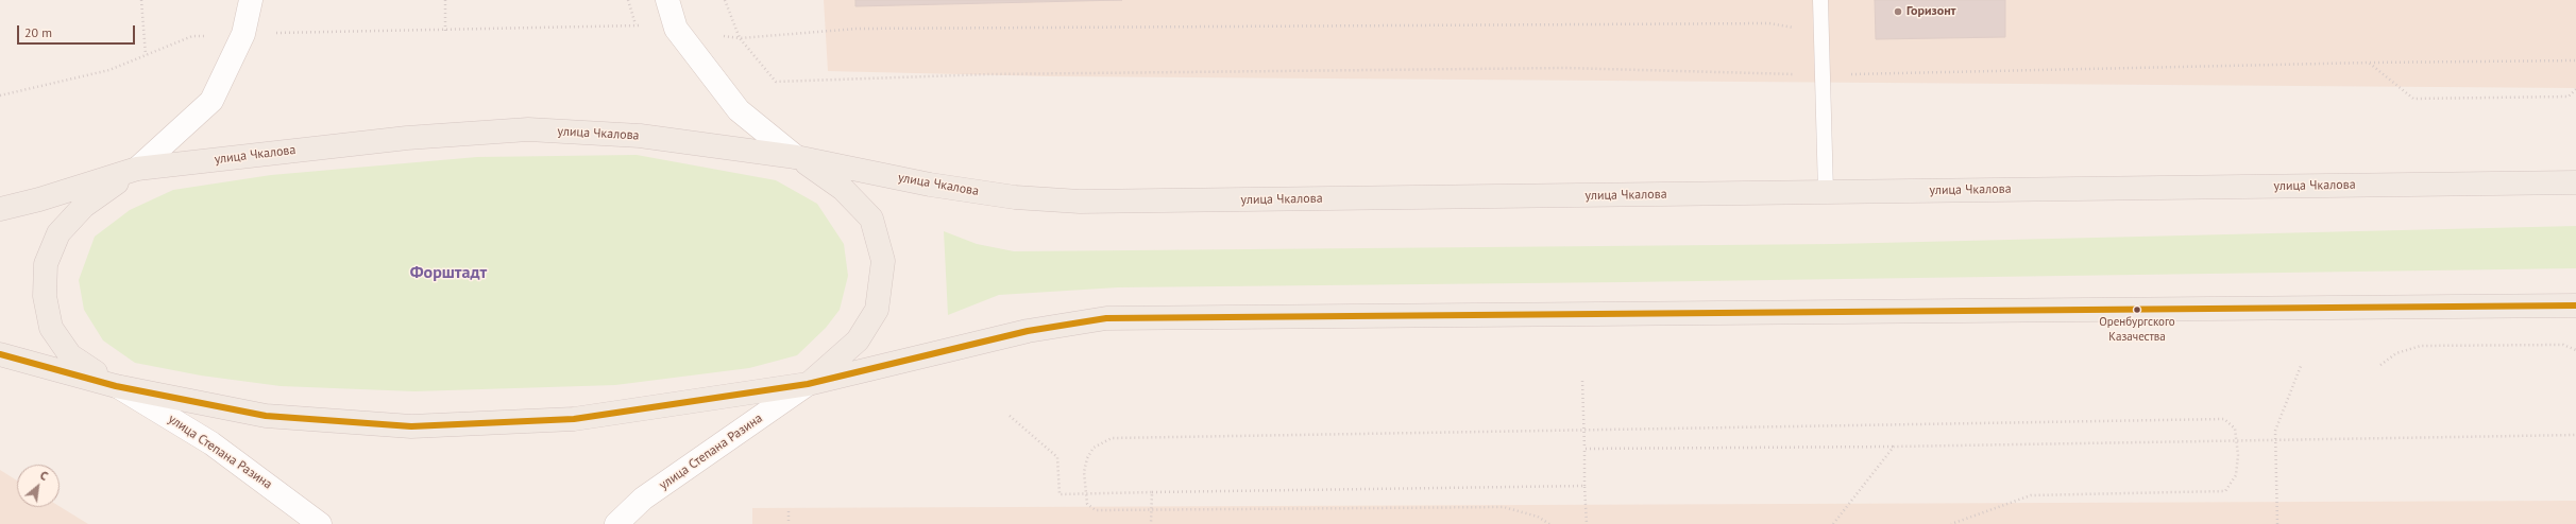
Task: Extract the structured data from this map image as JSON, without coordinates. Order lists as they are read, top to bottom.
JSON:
{
  "streets": {
    "main road": ["улица Чкалова", "улица Степана Разина"]
  },
  "districts": ["Форштадт"],
  "places": ["Горизонт", "Оренбургского Казачества"],
  "scale_bar": "20 m",
  "north": "top right"
}
